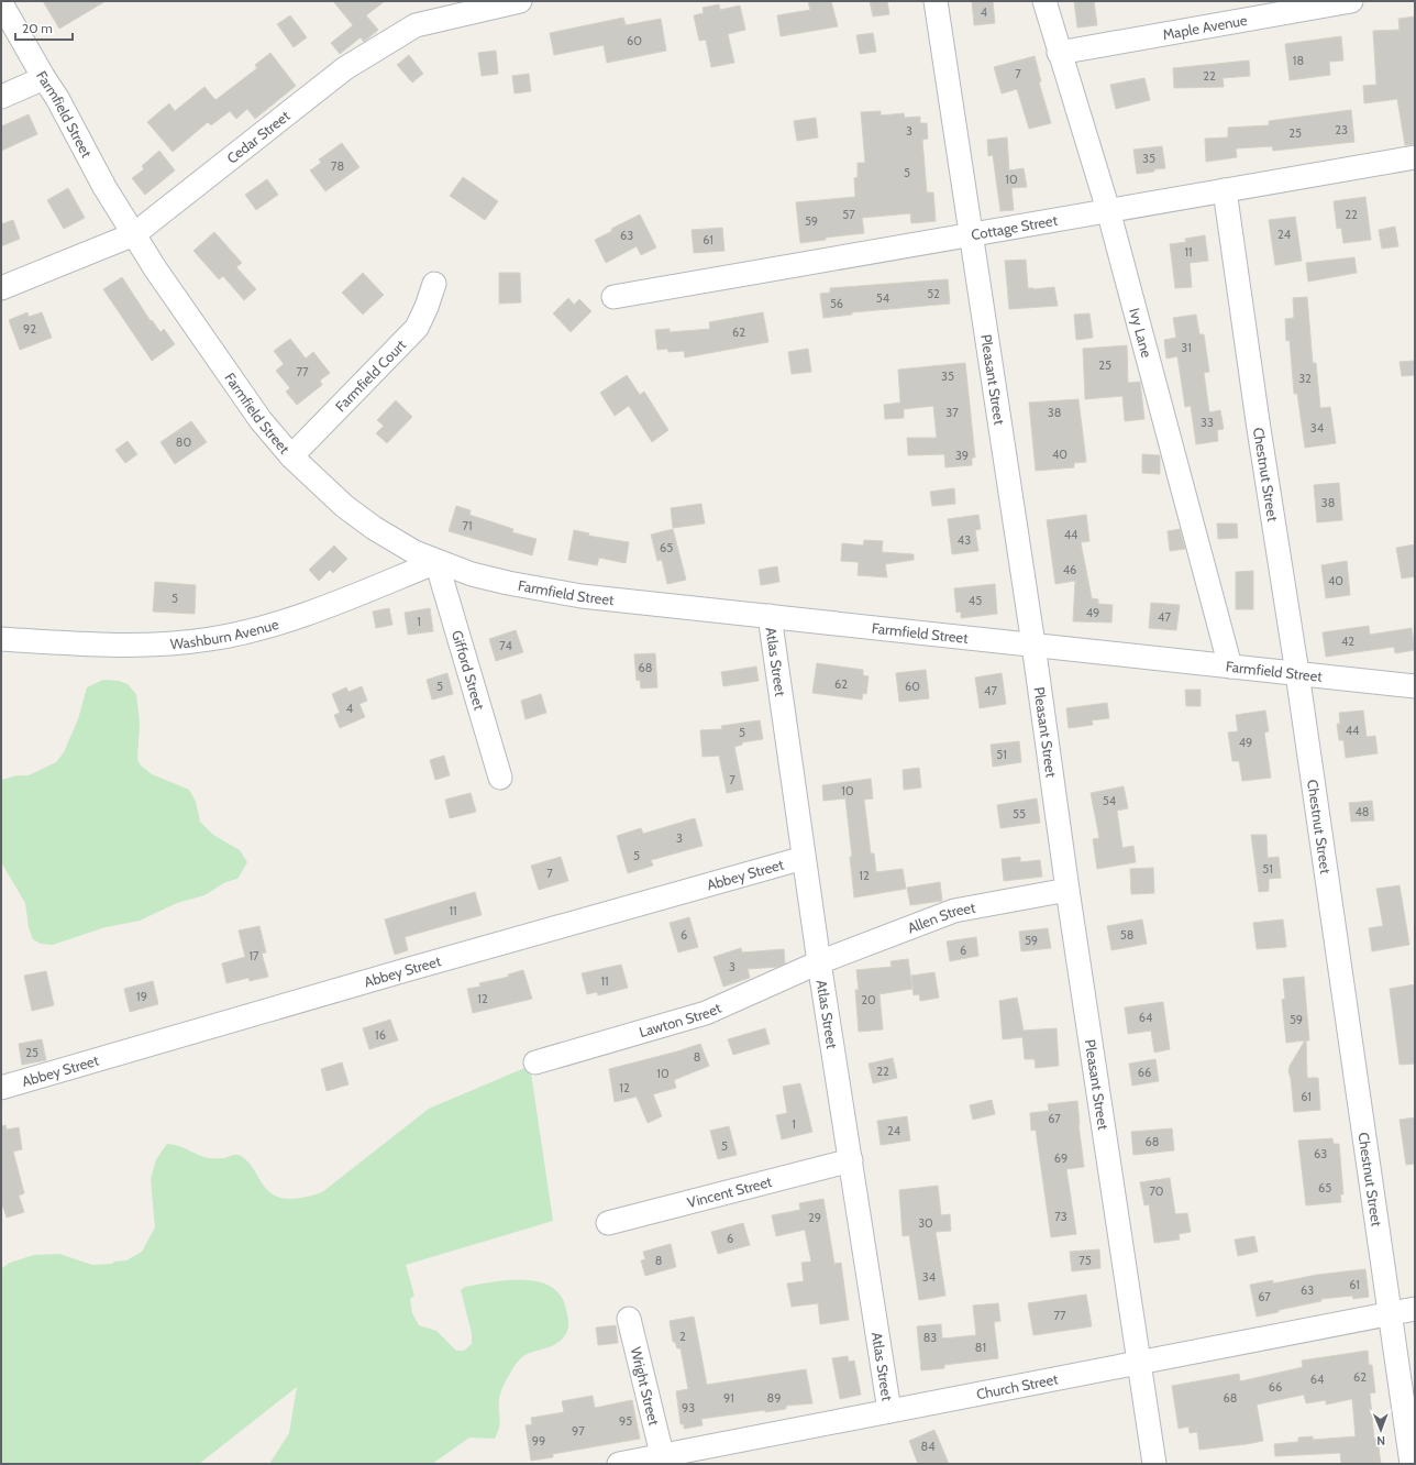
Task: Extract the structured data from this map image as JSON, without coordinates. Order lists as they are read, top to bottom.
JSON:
{
  "streets": {
    "street": [
      "Maple Avenue",
      "Farmfield Street",
      "Cedar Street",
      "Cottage Street",
      "Ivy Lane",
      "Farmfield Court",
      "Pleasant Street",
      "Chestnut Street",
      "Washburn Avenue",
      "Atlas Street",
      "Gifford Street",
      "Abbey Street",
      "Allen Street",
      "Lawton Street",
      "Vincent Street",
      "Wright Street",
      "Church Street"
    ]
  },
  "crossings": [
    ["Maple Avenue", "Ivy Lane"],
    ["Farmfield Street", "Cedar Street"],
    ["Farmfield Street", "Ivy Lane"],
    ["Farmfield Street", "Farmfield Court"],
    ["Farmfield Street", "Pleasant Street"],
    ["Farmfield Street", "Chestnut Street"],
    ["Farmfield Street", "Washburn Avenue"],
    ["Farmfield Street", "Atlas Street"],
    ["Farmfield Street", "Gifford Street"],
    ["Cottage Street", "Ivy Lane"],
    ["Cottage Street", "Pleasant Street"],
    ["Cottage Street", "Chestnut Street"],
    ["Pleasant Street", "Allen Street"],
    ["Pleasant Street", "Church Street"],
    ["Chestnut Street", "Church Street"],
    ["Washburn Avenue", "Gifford Street"],
    ["Atlas Street", "Abbey Street"],
    ["Atlas Street", "Allen Street"],
    ["Atlas Street", "Lawton Street"],
    ["Atlas Street", "Vincent Street"],
    ["Atlas Street", "Church Street"],
    ["Allen Street", "Lawton Street"],
    ["Wright Street", "Church Street"]
  ],
  "house_numbers": [
    "4",
    "60",
    "18",
    "7",
    "22",
    "23",
    "3",
    "25",
    "35",
    "78",
    "5",
    "10",
    "57",
    "22",
    "59",
    "24",
    "63",
    "61",
    "11",
    "52",
    "54",
    "56",
    "92",
    "62",
    "31",
    "25",
    "77",
    "35",
    "32",
    "37",
    "38",
    "33",
    "34",
    "80",
    "40",
    "39",
    "38",
    "71",
    "44",
    "43",
    "65",
    "46",
    "40",
    "5",
    "45",
    "49",
    "47",
    "1",
    "42",
    "74",
    "68",
    "62",
    "5",
    "60",
    "47",
    "4",
    "44",
    "5",
    "49",
    "51",
    "7",
    "10",
    "54",
    "48",
    "55",
    "3",
    "5",
    "51",
    "7",
    "12",
    "11",
    "6",
    "58",
    "59",
    "6",
    "17",
    "3",
    "11",
    "19",
    "12",
    "20",
    "64",
    "59",
    "16",
    "25",
    "8",
    "22",
    "66",
    "10",
    "12",
    "61",
    "67",
    "1",
    "24",
    "68",
    "5",
    "63",
    "69",
    "65",
    "70",
    "73",
    "29",
    "30",
    "6",
    "8",
    "75",
    "34",
    "61",
    "63",
    "67",
    "77",
    "2",
    "83",
    "81",
    "62",
    "64",
    "66",
    "91",
    "89",
    "68",
    "93",
    "95",
    "97",
    "99",
    "84"
  ],
  "scale_bar": "20 m",
  "north": "bottom"
}
